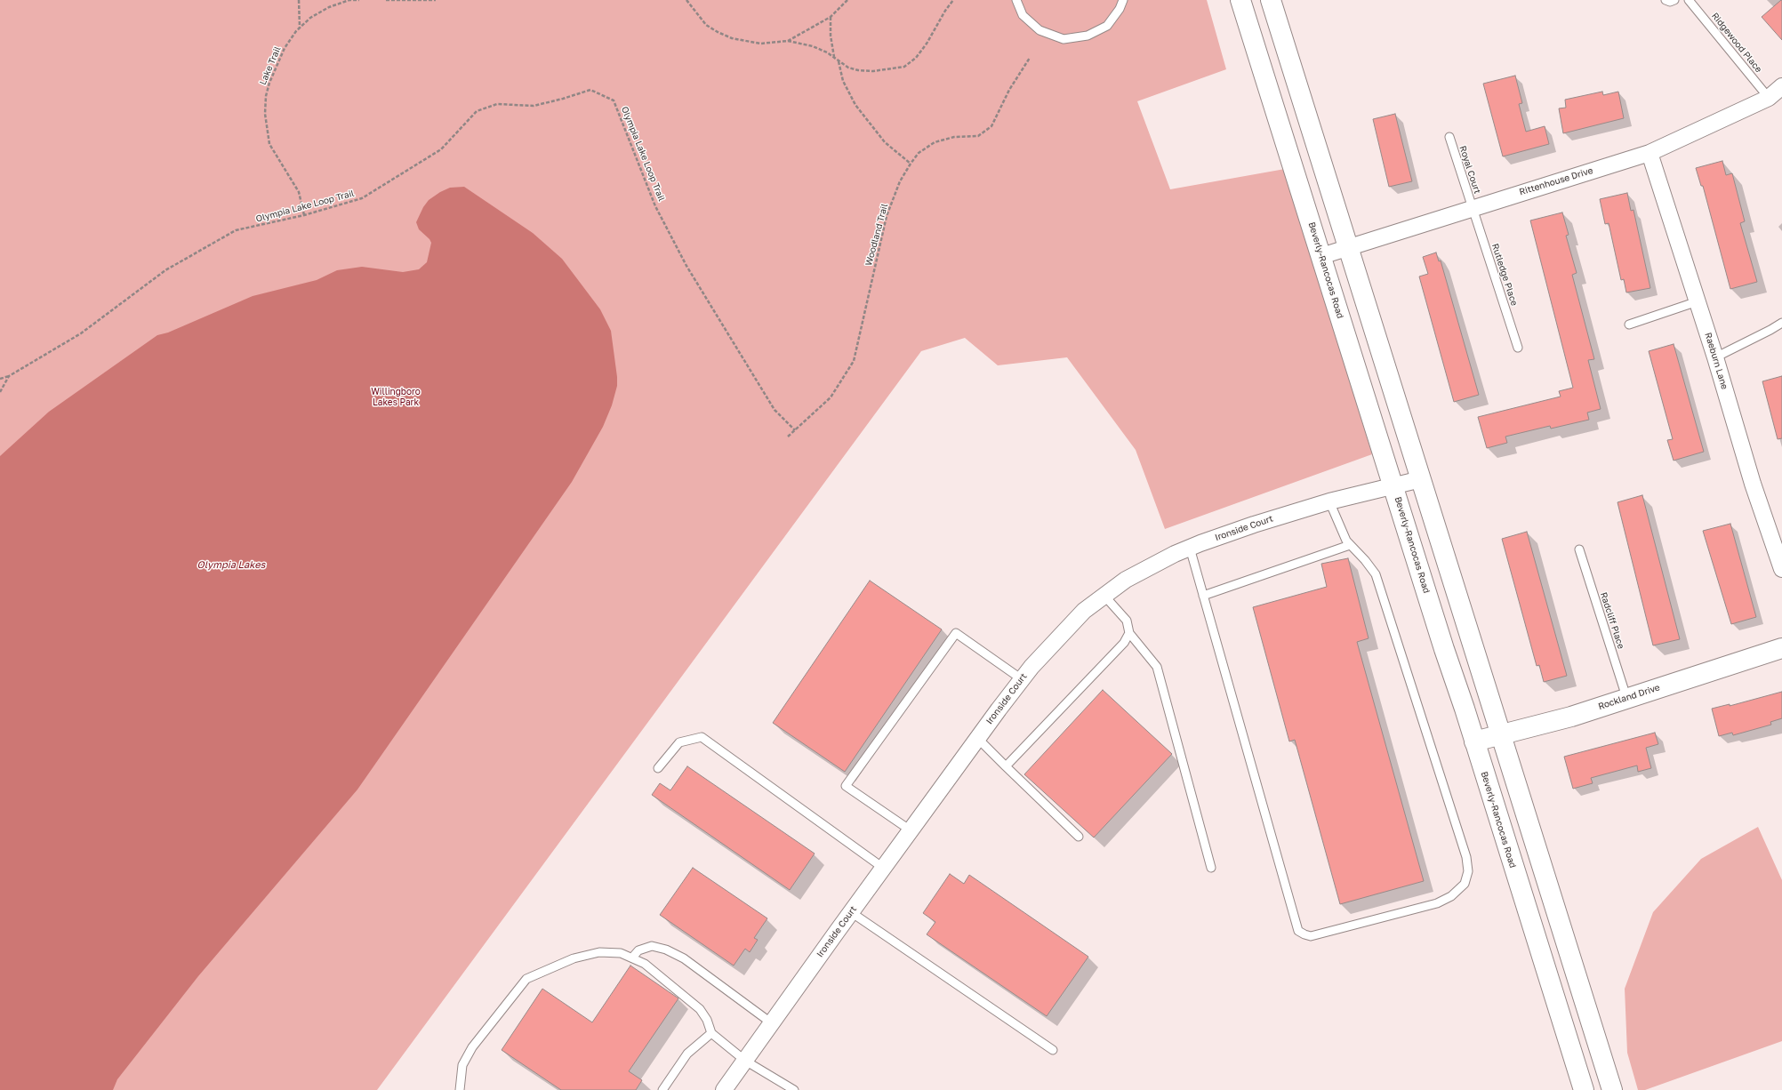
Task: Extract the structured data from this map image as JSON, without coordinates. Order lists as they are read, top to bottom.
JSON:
{
  "streets": {
    "main road": ["Beverly-Rancocas Road", "Rockland Drive"],
    "street": ["Rittenhouse Drive", "Raeburn Lane", "Ironside Court"],
    "lane": [
      "Ridgewood Place",
      "Royal Court",
      "Rutledge Place",
      "Radcliff Place"
    ],
    "path": ["Lake Trail", "Olympia Lake Loop Trail", "Woodland Trail"]
  },
  "crossings": [
    ["Ridgewood Place", "Rittenhouse Drive"],
    ["Lake Trail", "Olympia Lake Loop Trail"],
    ["Olympia Lake Loop Trail", "Woodland Trail"],
    ["Royal Court", "Rittenhouse Drive"],
    ["Royal Court", "Rutledge Place"],
    ["Rittenhouse Drive", "Beverly-Rancocas Road"],
    ["Rittenhouse Drive", "Rutledge Place"],
    ["Rittenhouse Drive", "Raeburn Lane"],
    ["Beverly-Rancocas Road", "Ironside Court"],
    ["Beverly-Rancocas Road", "Rockland Drive"],
    ["Radcliff Place", "Rockland Drive"]
  ],
  "water": ["Olympia Lakes"],
  "parks": ["Willingboro Lakes Park"]
}
